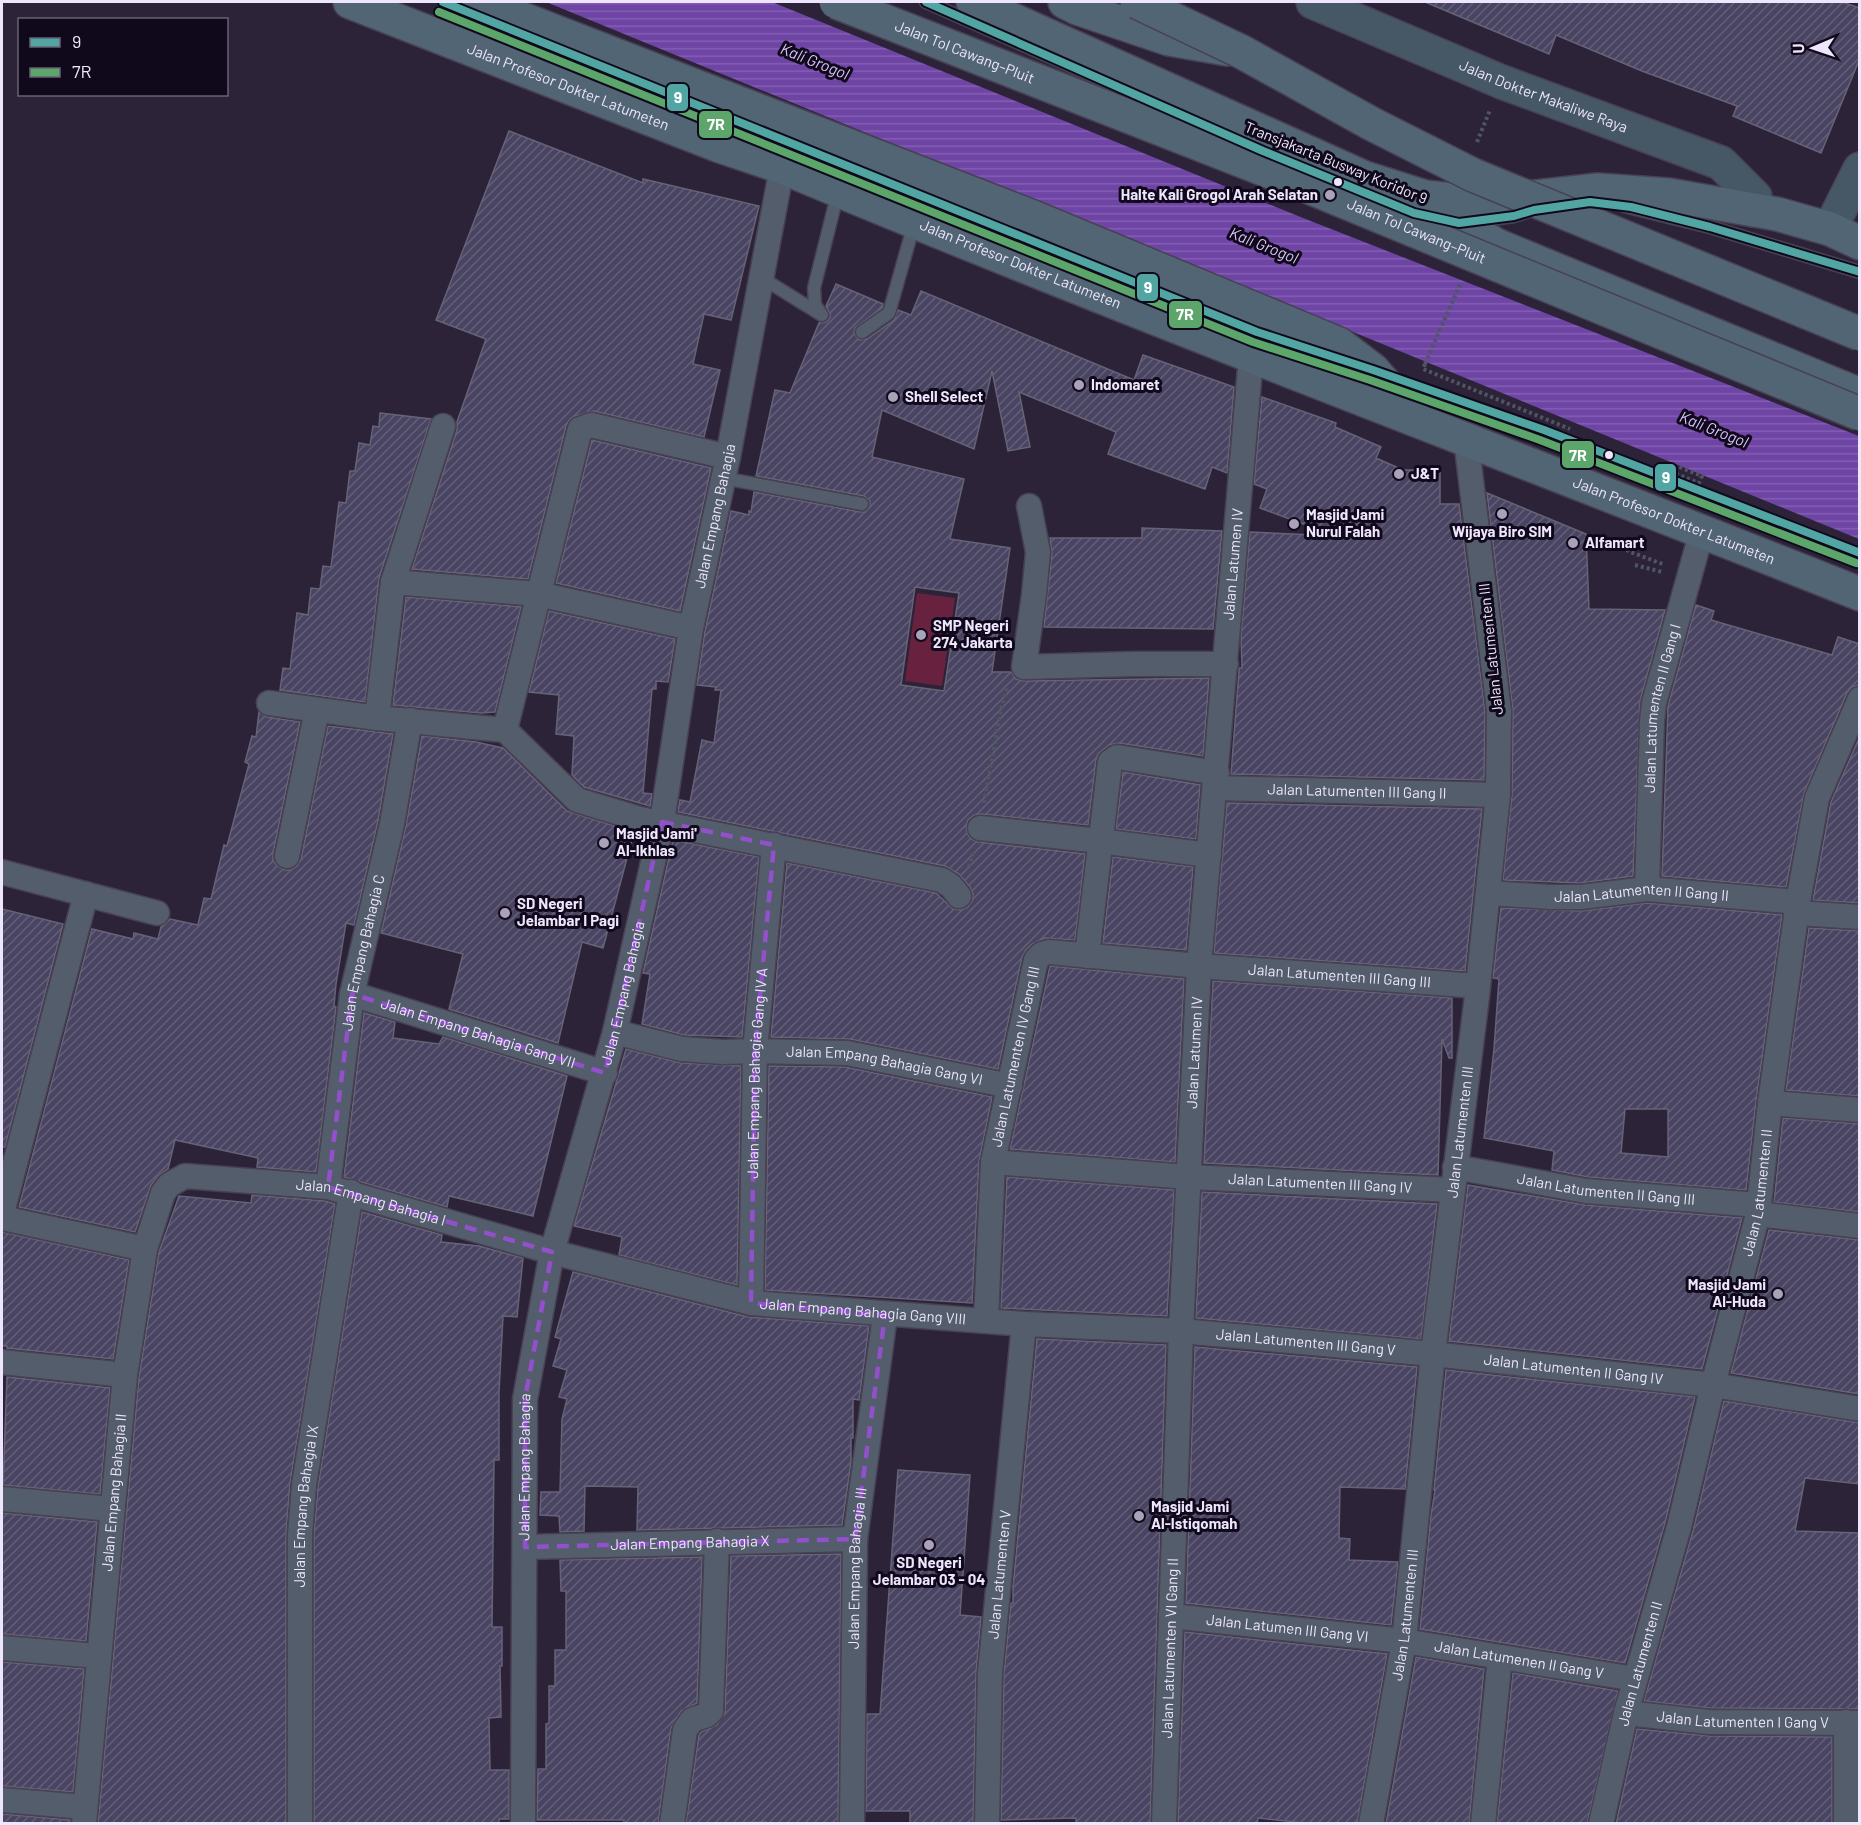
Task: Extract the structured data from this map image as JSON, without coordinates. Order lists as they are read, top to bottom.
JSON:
{
  "streets": {
    "highway": ["Jalan Tol Cawang–Pluit", "Jalan Profesor Dokter Latumeten"],
    "street": [
      "Jalan Dokter Makaliwe Raya",
      "Jalan Empang Bahagia",
      "Jalan Latumen IV",
      "Jalan Latumenten III",
      "Jalan Latumenten II Gang I",
      "Jalan Latumenten III Gang II",
      "Jalan Latumenten II Gang II",
      "Jalan Empang Bahagia C",
      "Jalan Latumenten III Gang III",
      "Jalan Empang Bahagia Gang VII",
      "Jalan Latumenten IV Gang III",
      "Jalan Empang Bahagia Gang VI",
      "Jalan Empang Bahagia Gang IV A",
      "Jalan Latumenten III Gang IV",
      "Jalan Latumenten II Gang III",
      "Jalan Latumenten II",
      "Jalan Empang Bahagia I",
      "Jalan Empang Bahagia Gang VIII",
      "Jalan Latumenten III Gang V",
      "Jalan Latumenten II Gang IV",
      "Jalan Empang Bahagia II",
      "Jalan Empang Bahagia IX",
      "Jalan Empang Bahagia X",
      "Jalan Empang Bahagia III",
      "Jalan Latumenten V",
      "Jalan Latumen III Gang VI",
      "Jalan Latumenten VI Gang II",
      "Jalan Latumenen II Gang V",
      "Jalan Latumenten I Gang V"
    ],
    "lane": ["Transjakarta Busway Koridor 9"]
  },
  "crossings": [
    ["Jalan Profesor Dokter Latumeten", "Jalan Empang Bahagia"],
    ["Jalan Profesor Dokter Latumeten", "Jalan Latumen IV"],
    ["Jalan Profesor Dokter Latumeten", "Jalan Latumenten III"],
    ["Jalan Profesor Dokter Latumeten", "Jalan Latumenten II Gang I"],
    ["Jalan Empang Bahagia", "Jalan Empang Bahagia Gang VII"],
    ["Jalan Empang Bahagia", "Jalan Empang Bahagia Gang VI"],
    ["Jalan Empang Bahagia", "Jalan Empang Bahagia I"],
    ["Jalan Empang Bahagia", "Jalan Empang Bahagia Gang VIII"],
    ["Jalan Empang Bahagia", "Jalan Empang Bahagia X"],
    ["Jalan Latumen IV", "Jalan Latumenten III Gang II"],
    ["Jalan Latumen IV", "Jalan Latumenten III Gang III"],
    ["Jalan Latumen IV", "Jalan Latumenten IV Gang III"],
    ["Jalan Latumen IV", "Jalan Latumenten III Gang IV"],
    ["Jalan Latumen IV", "Jalan Empang Bahagia Gang VIII"],
    ["Jalan Latumen IV", "Jalan Latumenten III Gang V"],
    ["Jalan Latumen IV", "Jalan Latumenten VI Gang II"],
    ["Jalan Latumenten III", "Jalan Latumenten III Gang II"],
    ["Jalan Latumenten III", "Jalan Latumenten II Gang II"],
    ["Jalan Latumenten III", "Jalan Latumenten III Gang III"],
    ["Jalan Latumenten III", "Jalan Latumenten III Gang IV"],
    ["Jalan Latumenten III", "Jalan Latumenten II Gang III"],
    ["Jalan Latumenten III", "Jalan Latumenten III Gang V"],
    ["Jalan Latumenten III", "Jalan Latumenten II Gang IV"],
    ["Jalan Latumenten III", "Jalan Latumen III Gang VI"],
    ["Jalan Latumenten III", "Jalan Latumenen II Gang V"],
    ["Jalan Latumenten II Gang I", "Jalan Latumenten II Gang II"],
    ["Jalan Latumenten II Gang II", "Jalan Latumenten II"],
    ["Jalan Empang Bahagia C", "Jalan Empang Bahagia Gang VII"],
    ["Jalan Empang Bahagia C", "Jalan Empang Bahagia I"],
    ["Jalan Latumenten III Gang III", "Jalan Latumenten IV Gang III"],
    ["Jalan Latumenten IV Gang III", "Jalan Empang Bahagia Gang VI"],
    ["Jalan Latumenten IV Gang III", "Jalan Latumenten III Gang IV"],
    ["Jalan Latumenten IV Gang III", "Jalan Empang Bahagia Gang VIII"],
    ["Jalan Empang Bahagia Gang VI", "Jalan Empang Bahagia Gang IV A"],
    ["Jalan Empang Bahagia Gang IV A", "Jalan Empang Bahagia Gang VIII"],
    ["Jalan Latumenten III Gang IV", "Jalan Latumenten II Gang III"],
    ["Jalan Latumenten II Gang III", "Jalan Latumenten II"],
    ["Jalan Latumenten II", "Jalan Latumenten II Gang IV"],
    ["Jalan Latumenten II", "Jalan Latumenen II Gang V"],
    ["Jalan Latumenten II", "Jalan Latumenten I Gang V"],
    ["Jalan Empang Bahagia I", "Jalan Empang Bahagia Gang VIII"],
    ["Jalan Empang Bahagia I", "Jalan Empang Bahagia II"],
    ["Jalan Empang Bahagia I", "Jalan Empang Bahagia IX"],
    ["Jalan Empang Bahagia Gang VIII", "Jalan Latumenten III Gang V"],
    ["Jalan Empang Bahagia Gang VIII", "Jalan Empang Bahagia III"],
    ["Jalan Empang Bahagia Gang VIII", "Jalan Latumenten V"],
    ["Jalan Empang Bahagia Gang VIII", "Jalan Latumenten VI Gang II"],
    ["Jalan Latumenten III Gang V", "Jalan Latumenten II Gang IV"],
    ["Jalan Latumenten III Gang V", "Jalan Latumenten VI Gang II"],
    ["Jalan Empang Bahagia X", "Jalan Empang Bahagia III"],
    ["Jalan Latumen III Gang VI", "Jalan Latumenten VI Gang II"],
    ["Jalan Latumen III Gang VI", "Jalan Latumenen II Gang V"]
  ],
  "water": ["Kali Grogol"],
  "places": [
    "Halte Kali Grogol Arah Selatan",
    "Indomaret",
    "Shell Select",
    "J&T",
    "Wijaya Biro SIM",
    "Masjid Jami Nurul Falah",
    "Alfamart",
    "SMP Negeri 274 Jakarta",
    "Masjid Jami' Al-Ikhlas",
    "SD Negeri Jelambar I Pagi",
    "Masjid Jami Al-Huda",
    "Masjid Jami Al-Istiqomah",
    "SD Negeri Jelambar 03 - 04"
  ],
  "lines": ["transit line 9", "transit line 7R"],
  "legend": ["9", "7R"],
  "north": "left"
}
